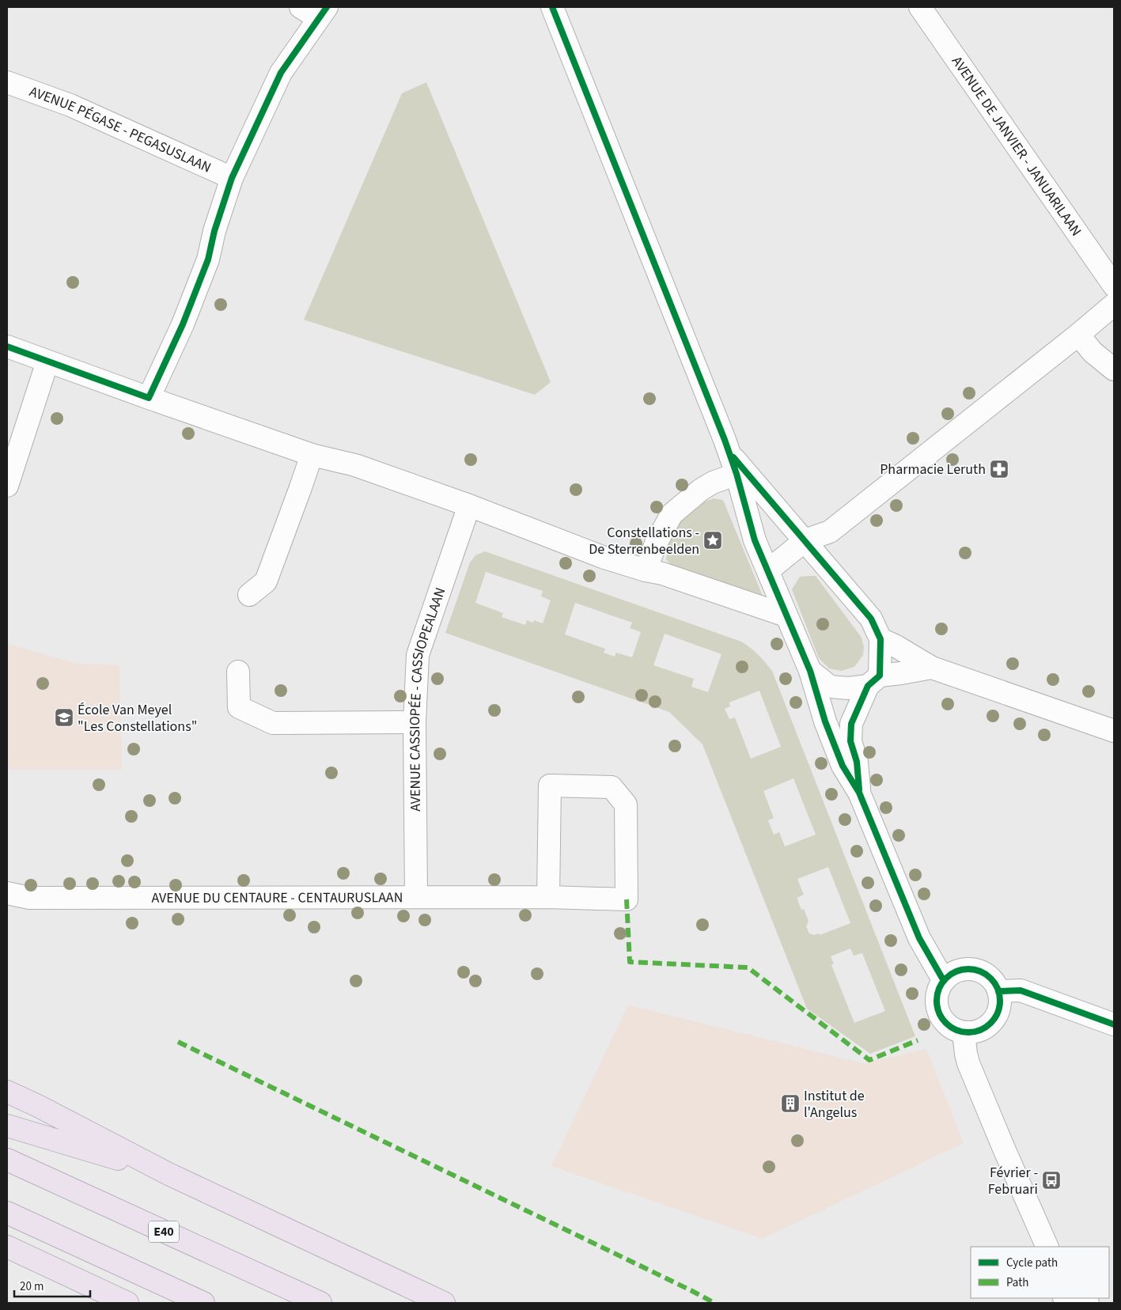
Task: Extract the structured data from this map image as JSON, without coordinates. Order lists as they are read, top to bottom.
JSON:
{
  "streets": {
    "highway": ["E40"],
    "street": [
      "AVENUE PÉGASE - PEGASUSLAAN",
      "AVENUE DE JANVIER - JANUARILAAN",
      "AVENUE CASSIOPÉE - CASSIOPEALAAN",
      "AVENUE DU CENTAURE - CENTAURUSLAAN"
    ]
  },
  "crossings": [
    ["AVENUE CASSIOPÉE - CASSIOPEALAAN", "AVENUE DU CENTAURE - CENTAURUSLAAN"]
  ],
  "places": {
    "pharmacy": ["Pharmacie Leruth"],
    "place": ["Constellations - De Sterrenbeelden"],
    "school or university": ["École Van Meyel \"Les Constellations\""],
    "building": ["Institut de l'Angelus"],
    "bus stop": ["Février - Februari"]
  },
  "legend": ["Cycle path", "Path"],
  "scale_bar": "20 m"
}
